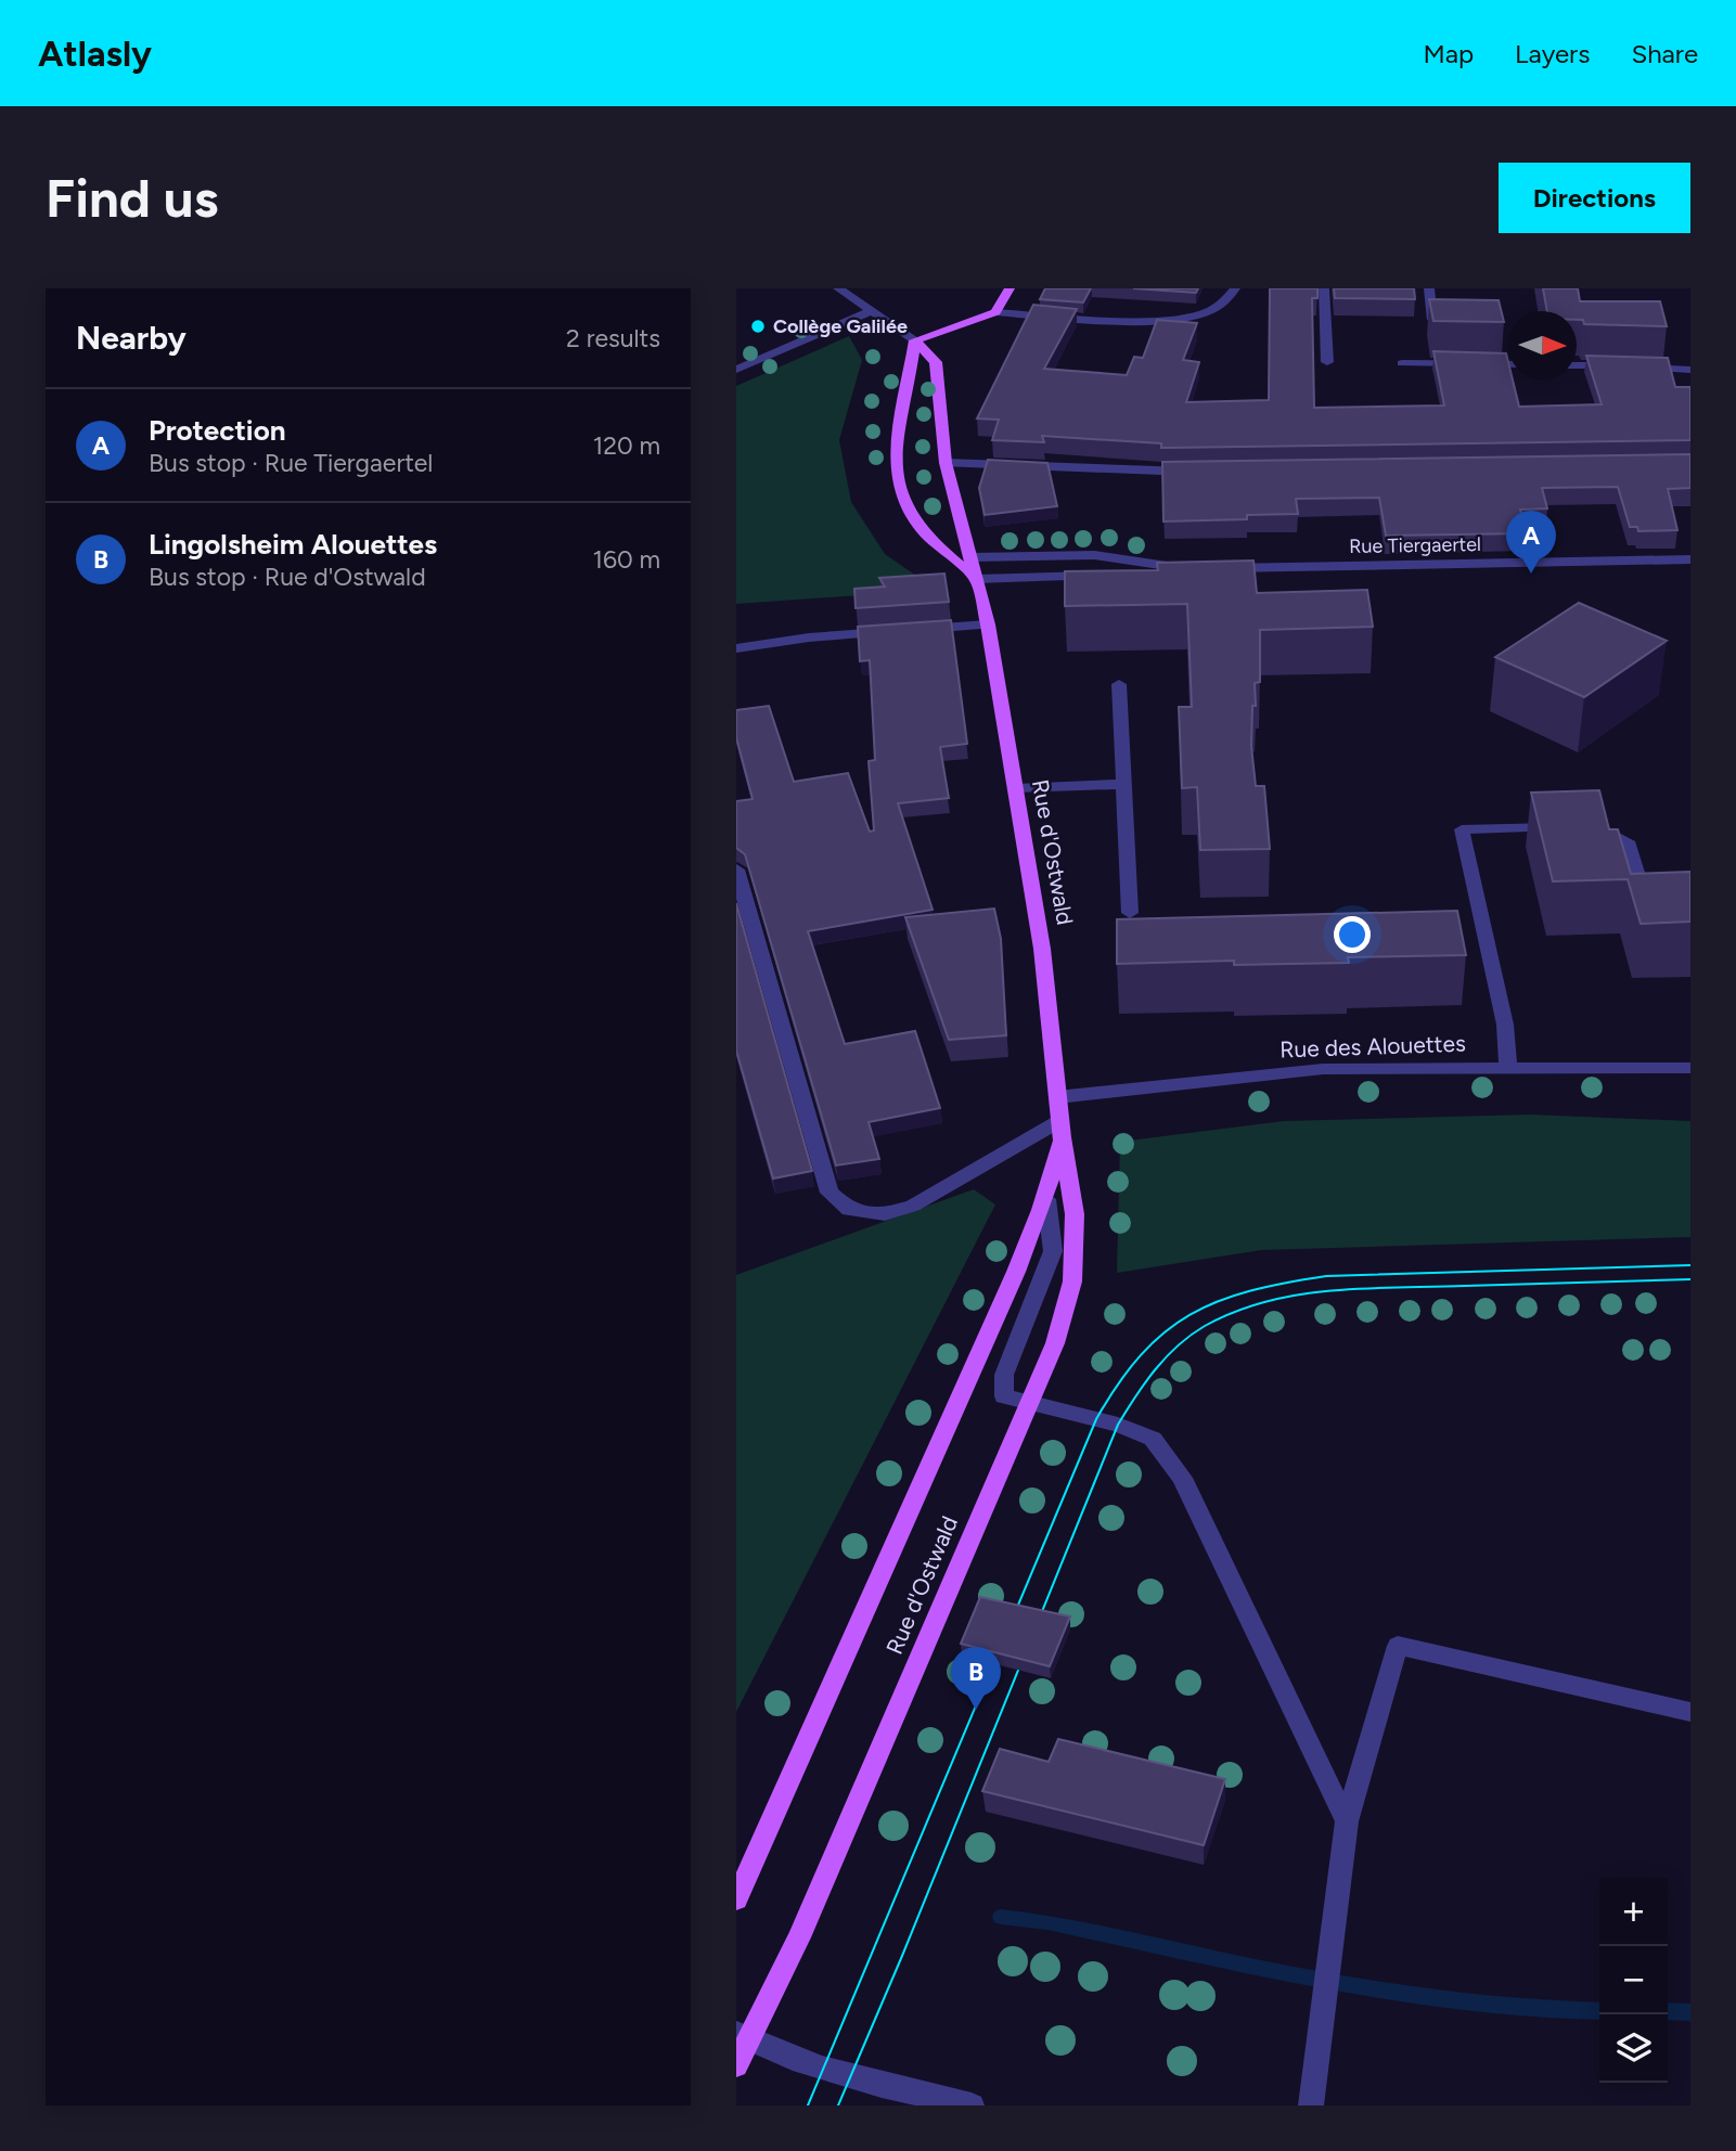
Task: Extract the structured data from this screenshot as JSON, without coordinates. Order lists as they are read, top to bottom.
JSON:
{
  "streets": {
    "main road": ["Rue d'Ostwald"],
    "street": ["Rue Tiergaertel", "Rue des Alouettes"]
  },
  "crossings": [
    ["Rue Tiergaertel", "Rue d'Ostwald"],
    ["Rue d'Ostwald", "Rue des Alouettes"]
  ],
  "places": ["Collège Galilée"],
  "north": "right",
  "page": {
    "header": "Atlasly",
    "nav": ["Map", "Layers", "Share"],
    "buttons": "Directions",
    "title": "Find us",
    "heading": ["Nearby", "2 results"],
    "list": [
      {
        "mark": "A",
        "name": "Protection",
        "note": "Bus stop · Rue Tiergaertel",
        "value": "120 m"
      },
      {
        "mark": "B",
        "name": "Lingolsheim Alouettes",
        "note": "Bus stop · Rue d'Ostwald",
        "value": "160 m"
      }
    ],
    "pins": ["A", "B"],
    "map_buttons": ["+", "−"]
  }
}
